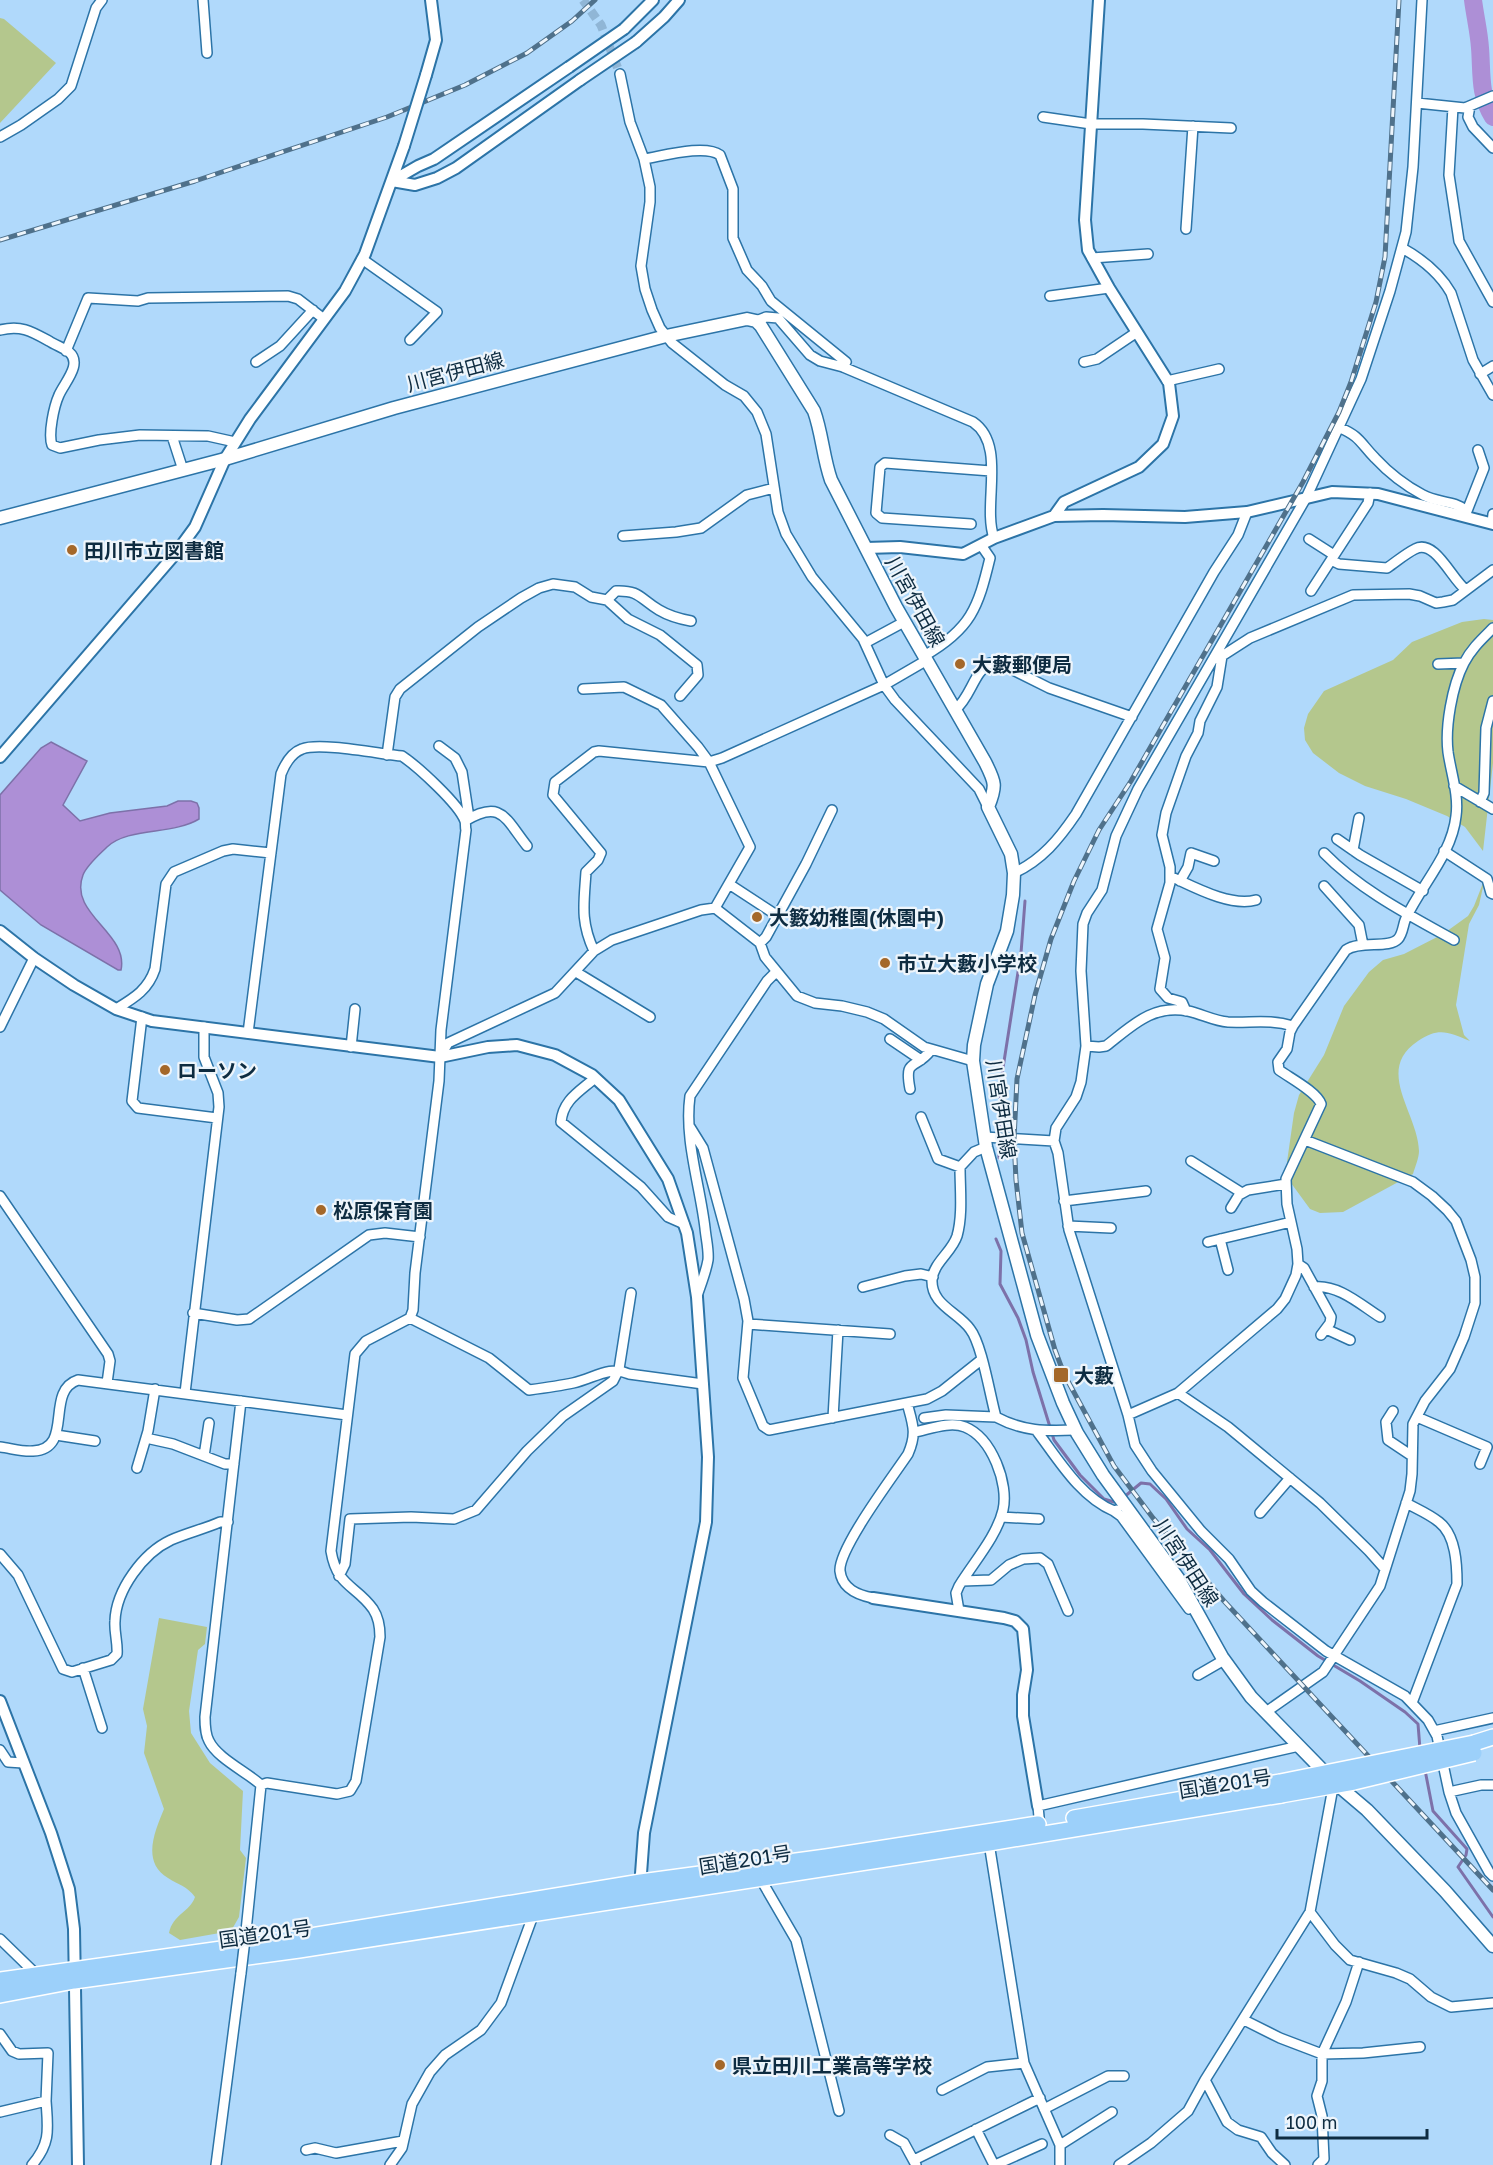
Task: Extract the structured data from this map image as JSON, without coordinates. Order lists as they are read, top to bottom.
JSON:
{
  "streets": {
    "highway": ["国道201号"],
    "main road": ["川宮伊田線"]
  },
  "places": {
    "other": [
      "田川市立図書館",
      "大藪郵便局",
      "大籔幼稚園(休園中)",
      "市立大藪小学校",
      "ローソン",
      "松原保育園",
      "県立田川工業高等学校"
    ],
    "transit": ["大藪"]
  },
  "scale_bar": "100 m"
}
